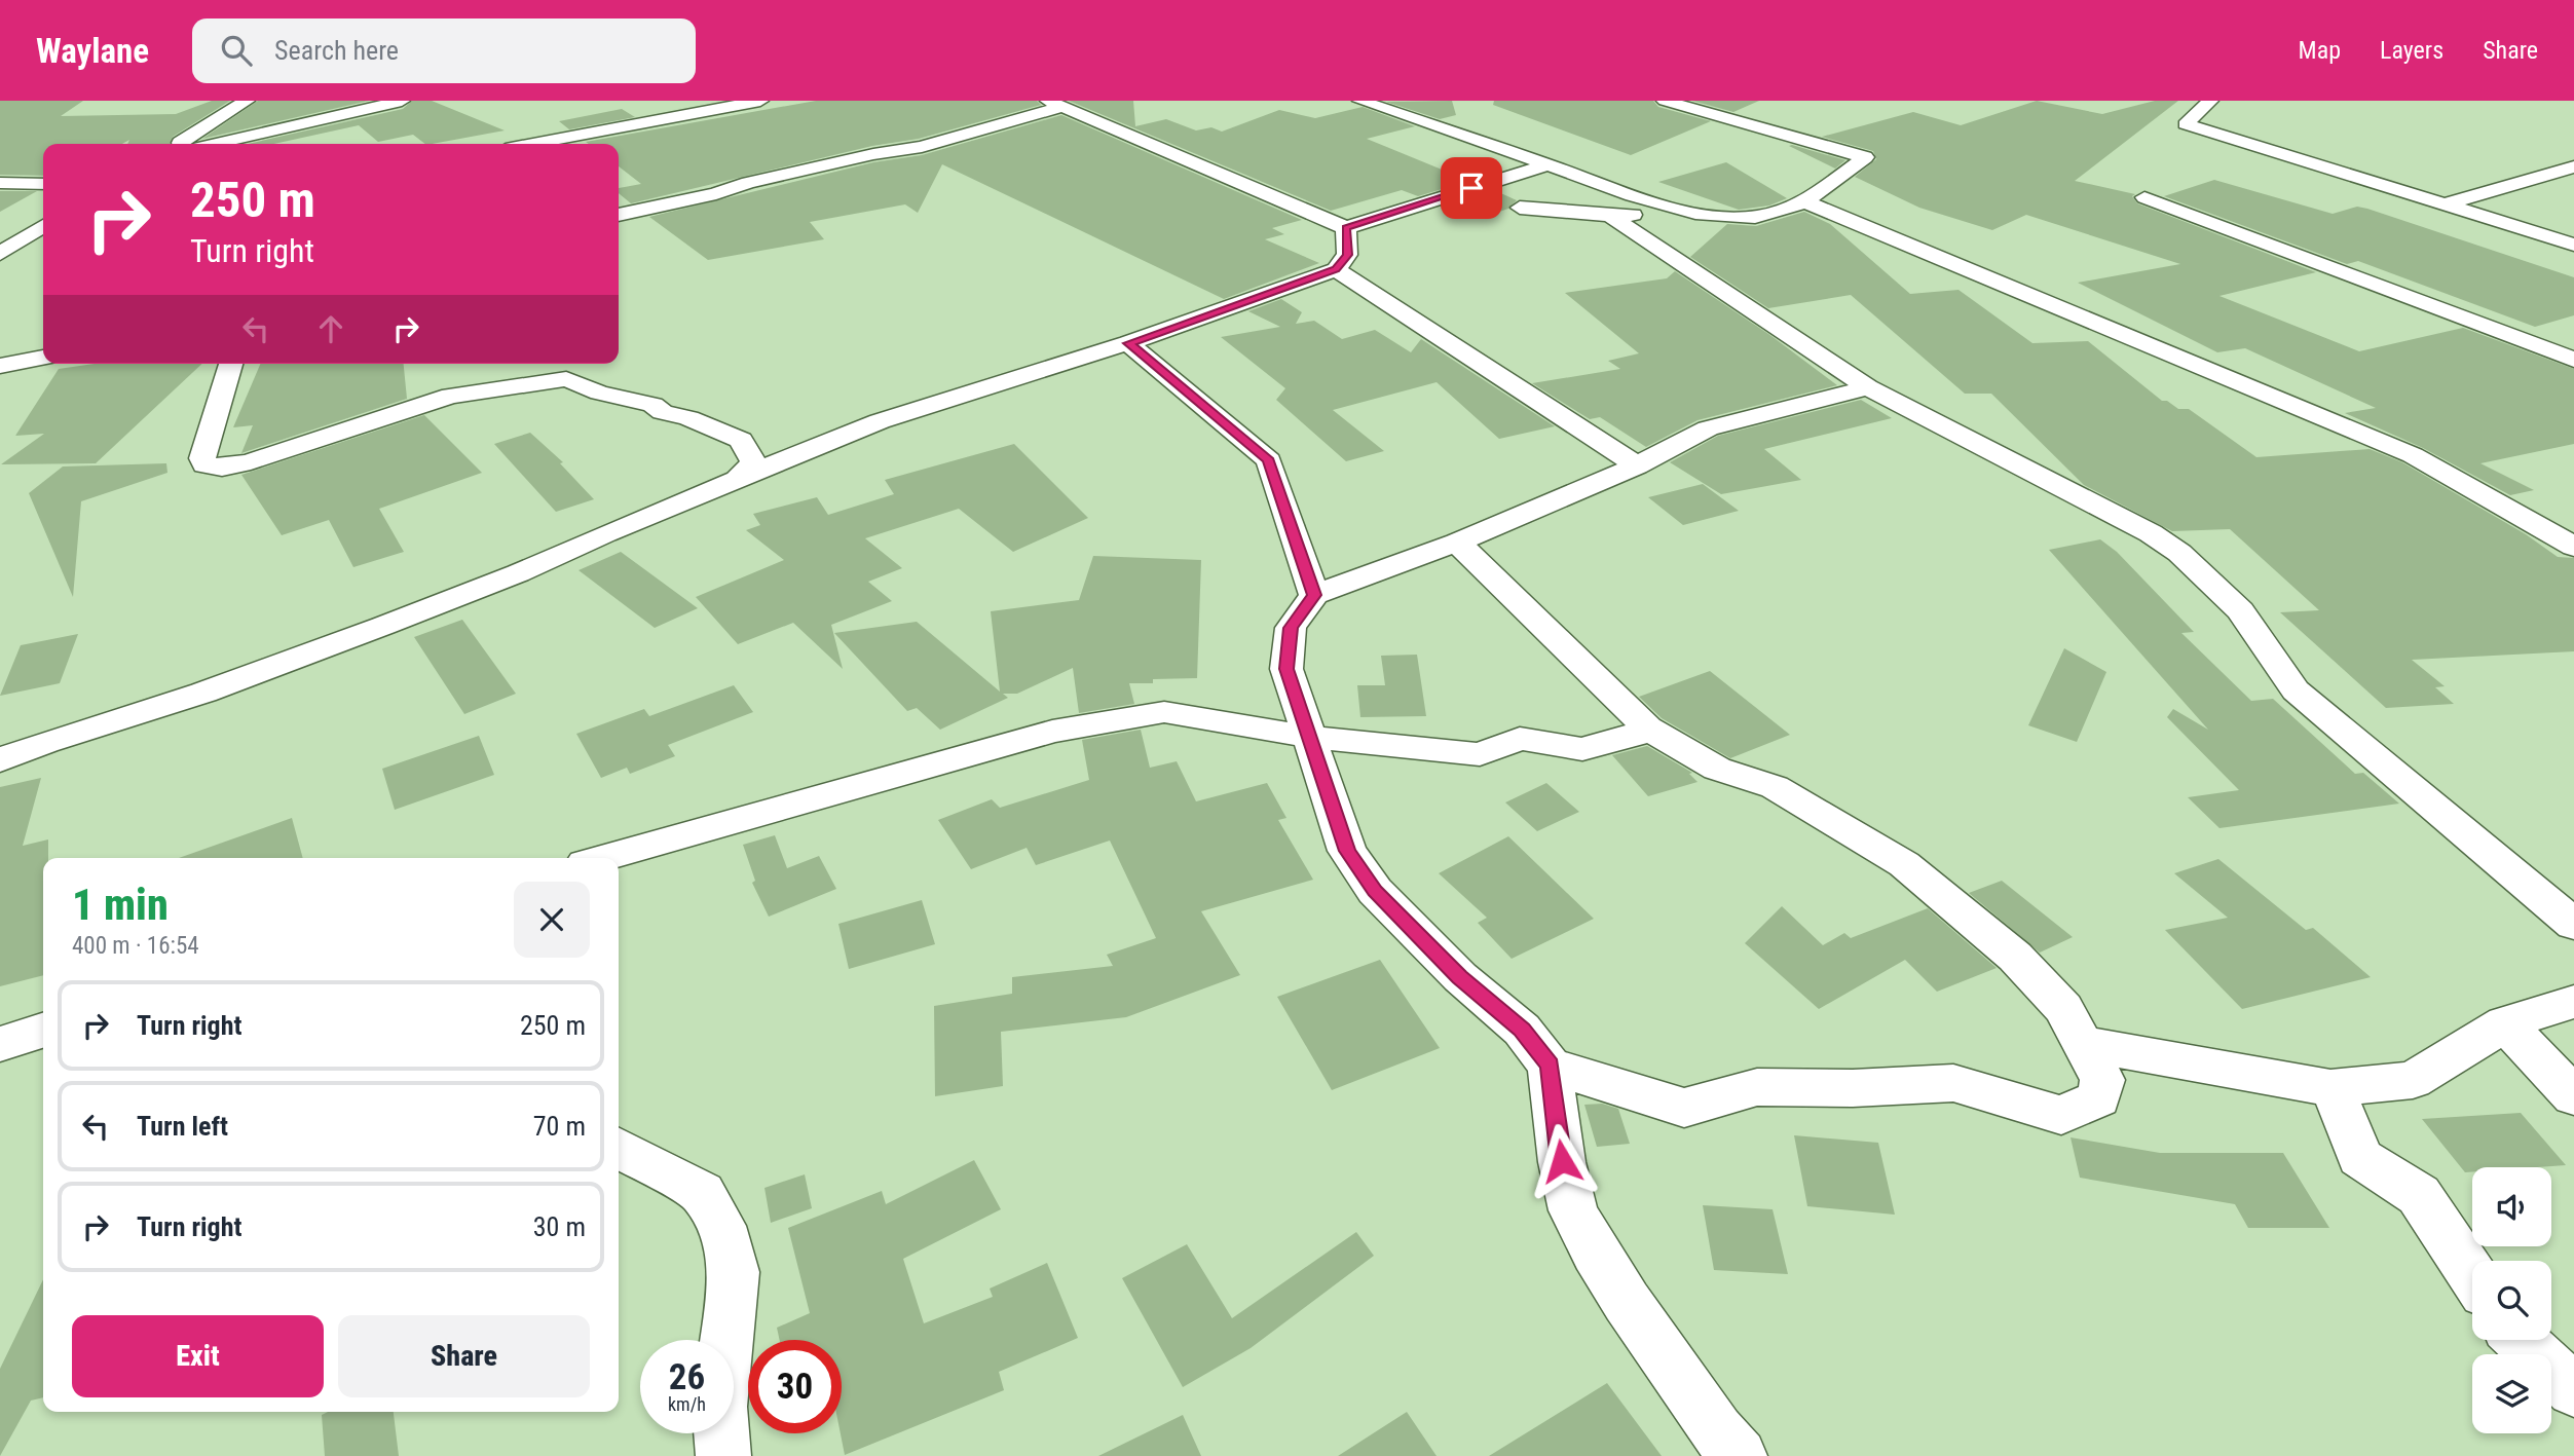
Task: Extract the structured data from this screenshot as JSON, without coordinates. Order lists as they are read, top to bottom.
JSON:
{
  "page": {
    "header": "Waylane",
    "search": "Search here",
    "nav": ["Map", "Layers", "Share"],
    "turn": ["250 m", "Turn right"],
    "heading": ["1 min", "400 m · 16:54"],
    "list": [
      {
        "name": "Turn right",
        "value": "250 m"
      },
      {
        "name": "Turn left",
        "value": "70 m"
      },
      {
        "name": "Turn right",
        "value": "30 m"
      }
    ],
    "buttons": ["Exit", "Share"],
    "speed": "26 km/h",
    "limit": "30"
  }
}
